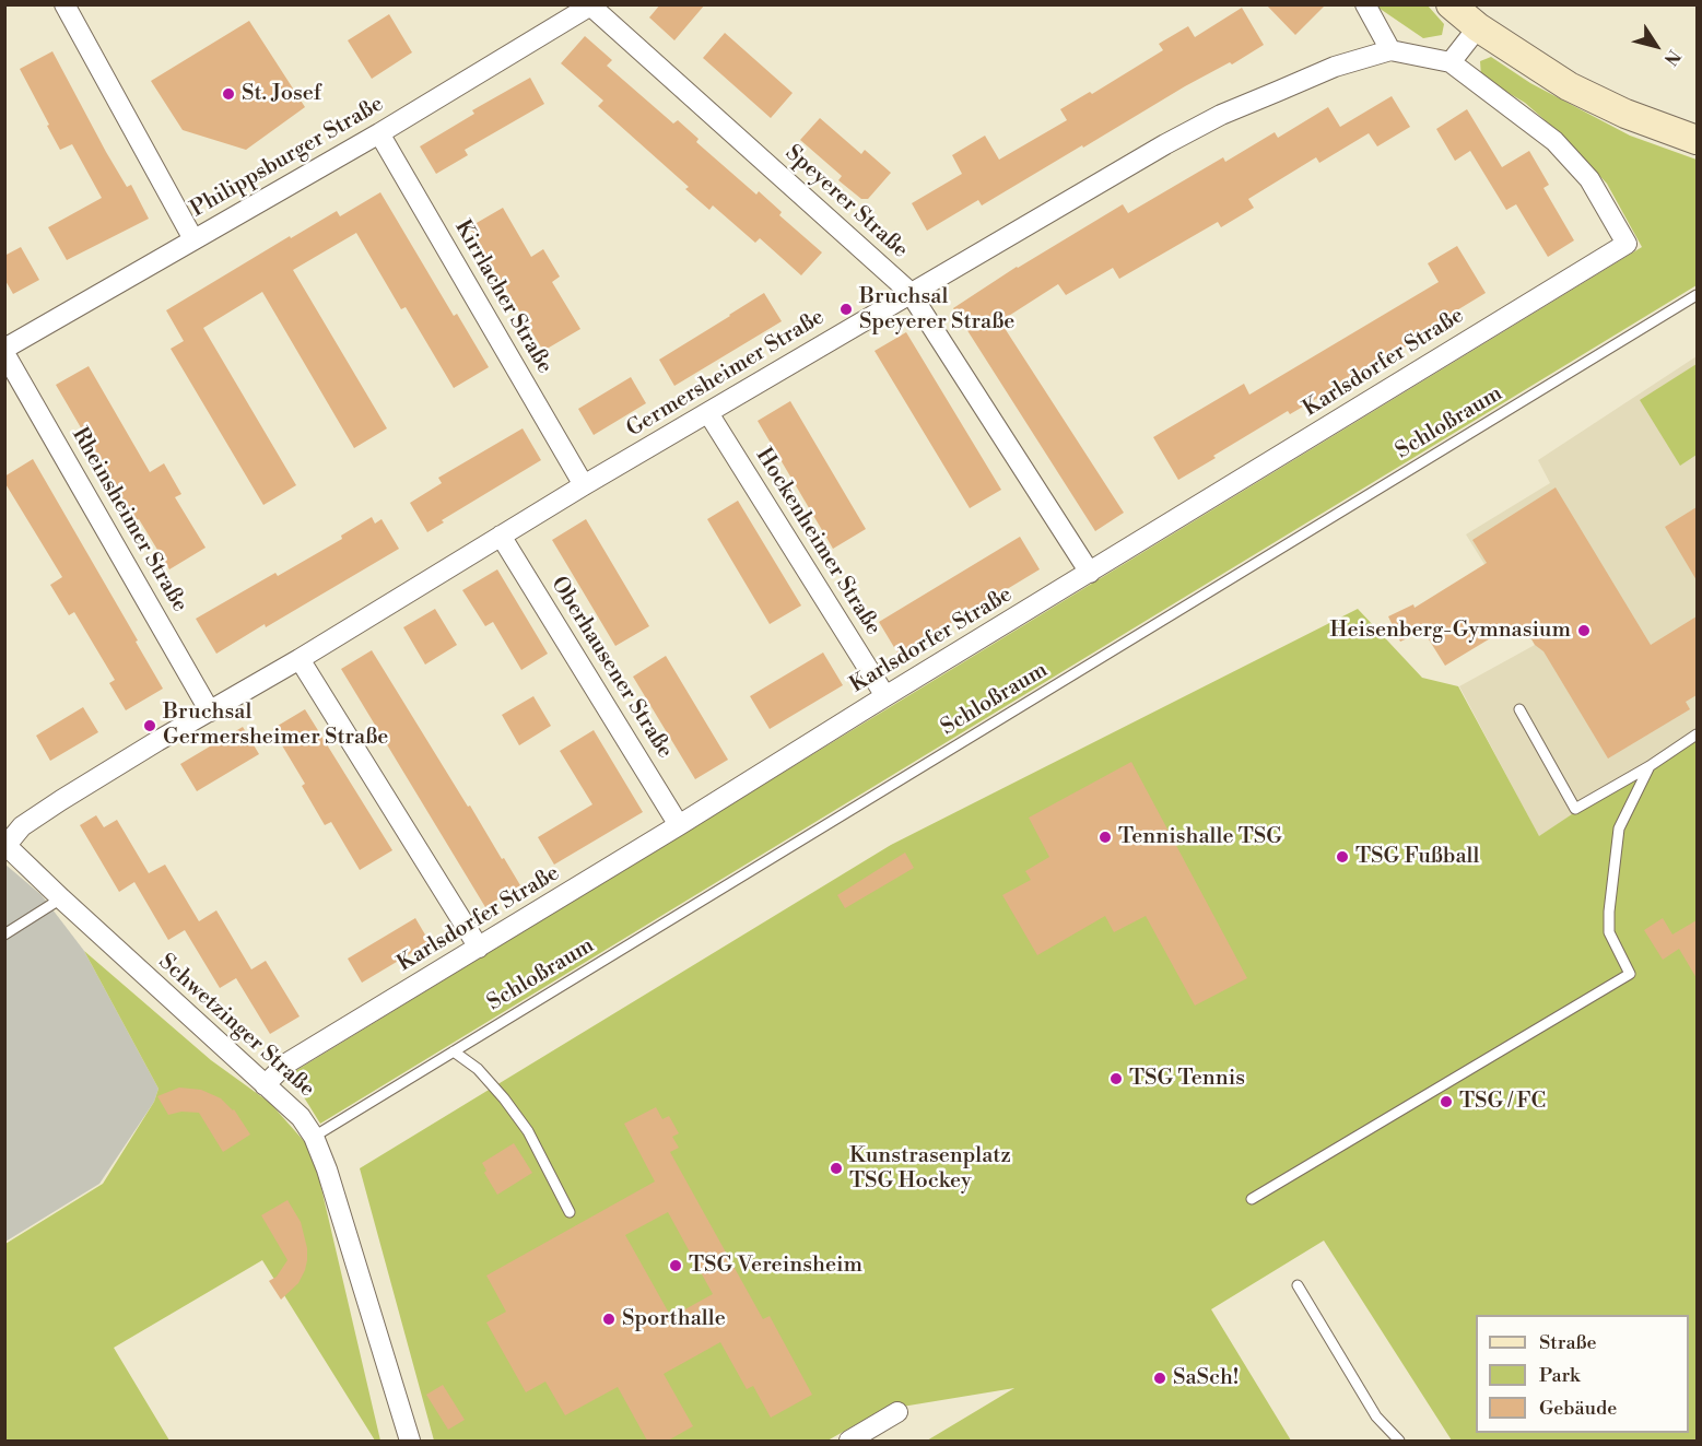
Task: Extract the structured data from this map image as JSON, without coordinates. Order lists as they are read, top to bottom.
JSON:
{
  "streets": {
    "street": [
      "Philippsburger Straße",
      "Speyerer Straße",
      "Kirrlacher Straße",
      "Karlsdorfer Straße",
      "Germersheimer Straße",
      "Rheinsheimer Straße",
      "Hockenheimer Straße",
      "Oberhausener Straße",
      "Schwetzinger Straße"
    ],
    "lane": ["Schloßraum"]
  },
  "crossings": [
    ["Philippsburger Straße", "Speyerer Straße"],
    ["Philippsburger Straße", "Kirrlacher Straße"],
    ["Philippsburger Straße", "Rheinsheimer Straße"],
    ["Speyerer Straße", "Karlsdorfer Straße"],
    ["Speyerer Straße", "Germersheimer Straße"],
    ["Kirrlacher Straße", "Germersheimer Straße"],
    ["Karlsdorfer Straße", "Germersheimer Straße"],
    ["Karlsdorfer Straße", "Hockenheimer Straße"],
    ["Karlsdorfer Straße", "Oberhausener Straße"],
    ["Karlsdorfer Straße", "Schwetzinger Straße"],
    ["Germersheimer Straße", "Rheinsheimer Straße"],
    ["Germersheimer Straße", "Hockenheimer Straße"],
    ["Germersheimer Straße", "Oberhausener Straße"],
    ["Germersheimer Straße", "Schwetzinger Straße"],
    ["Schloßraum", "Schwetzinger Straße"]
  ],
  "places": [
    "St. Josef",
    "Bruchsal Speyerer Straße",
    "Heisenberg-Gymnasium",
    "Bruchsal Germersheimer Straße",
    "Tennishalle TSG",
    "TSG Fußball",
    "TSG Tennis",
    "TSG / FC",
    "Kunstrasenplatz TSG Hockey",
    "TSG Vereinsheim",
    "Sporthalle",
    "SaSch!"
  ],
  "legend": ["Straße", "Park", "Gebäude"],
  "north": "bottom right"
}
